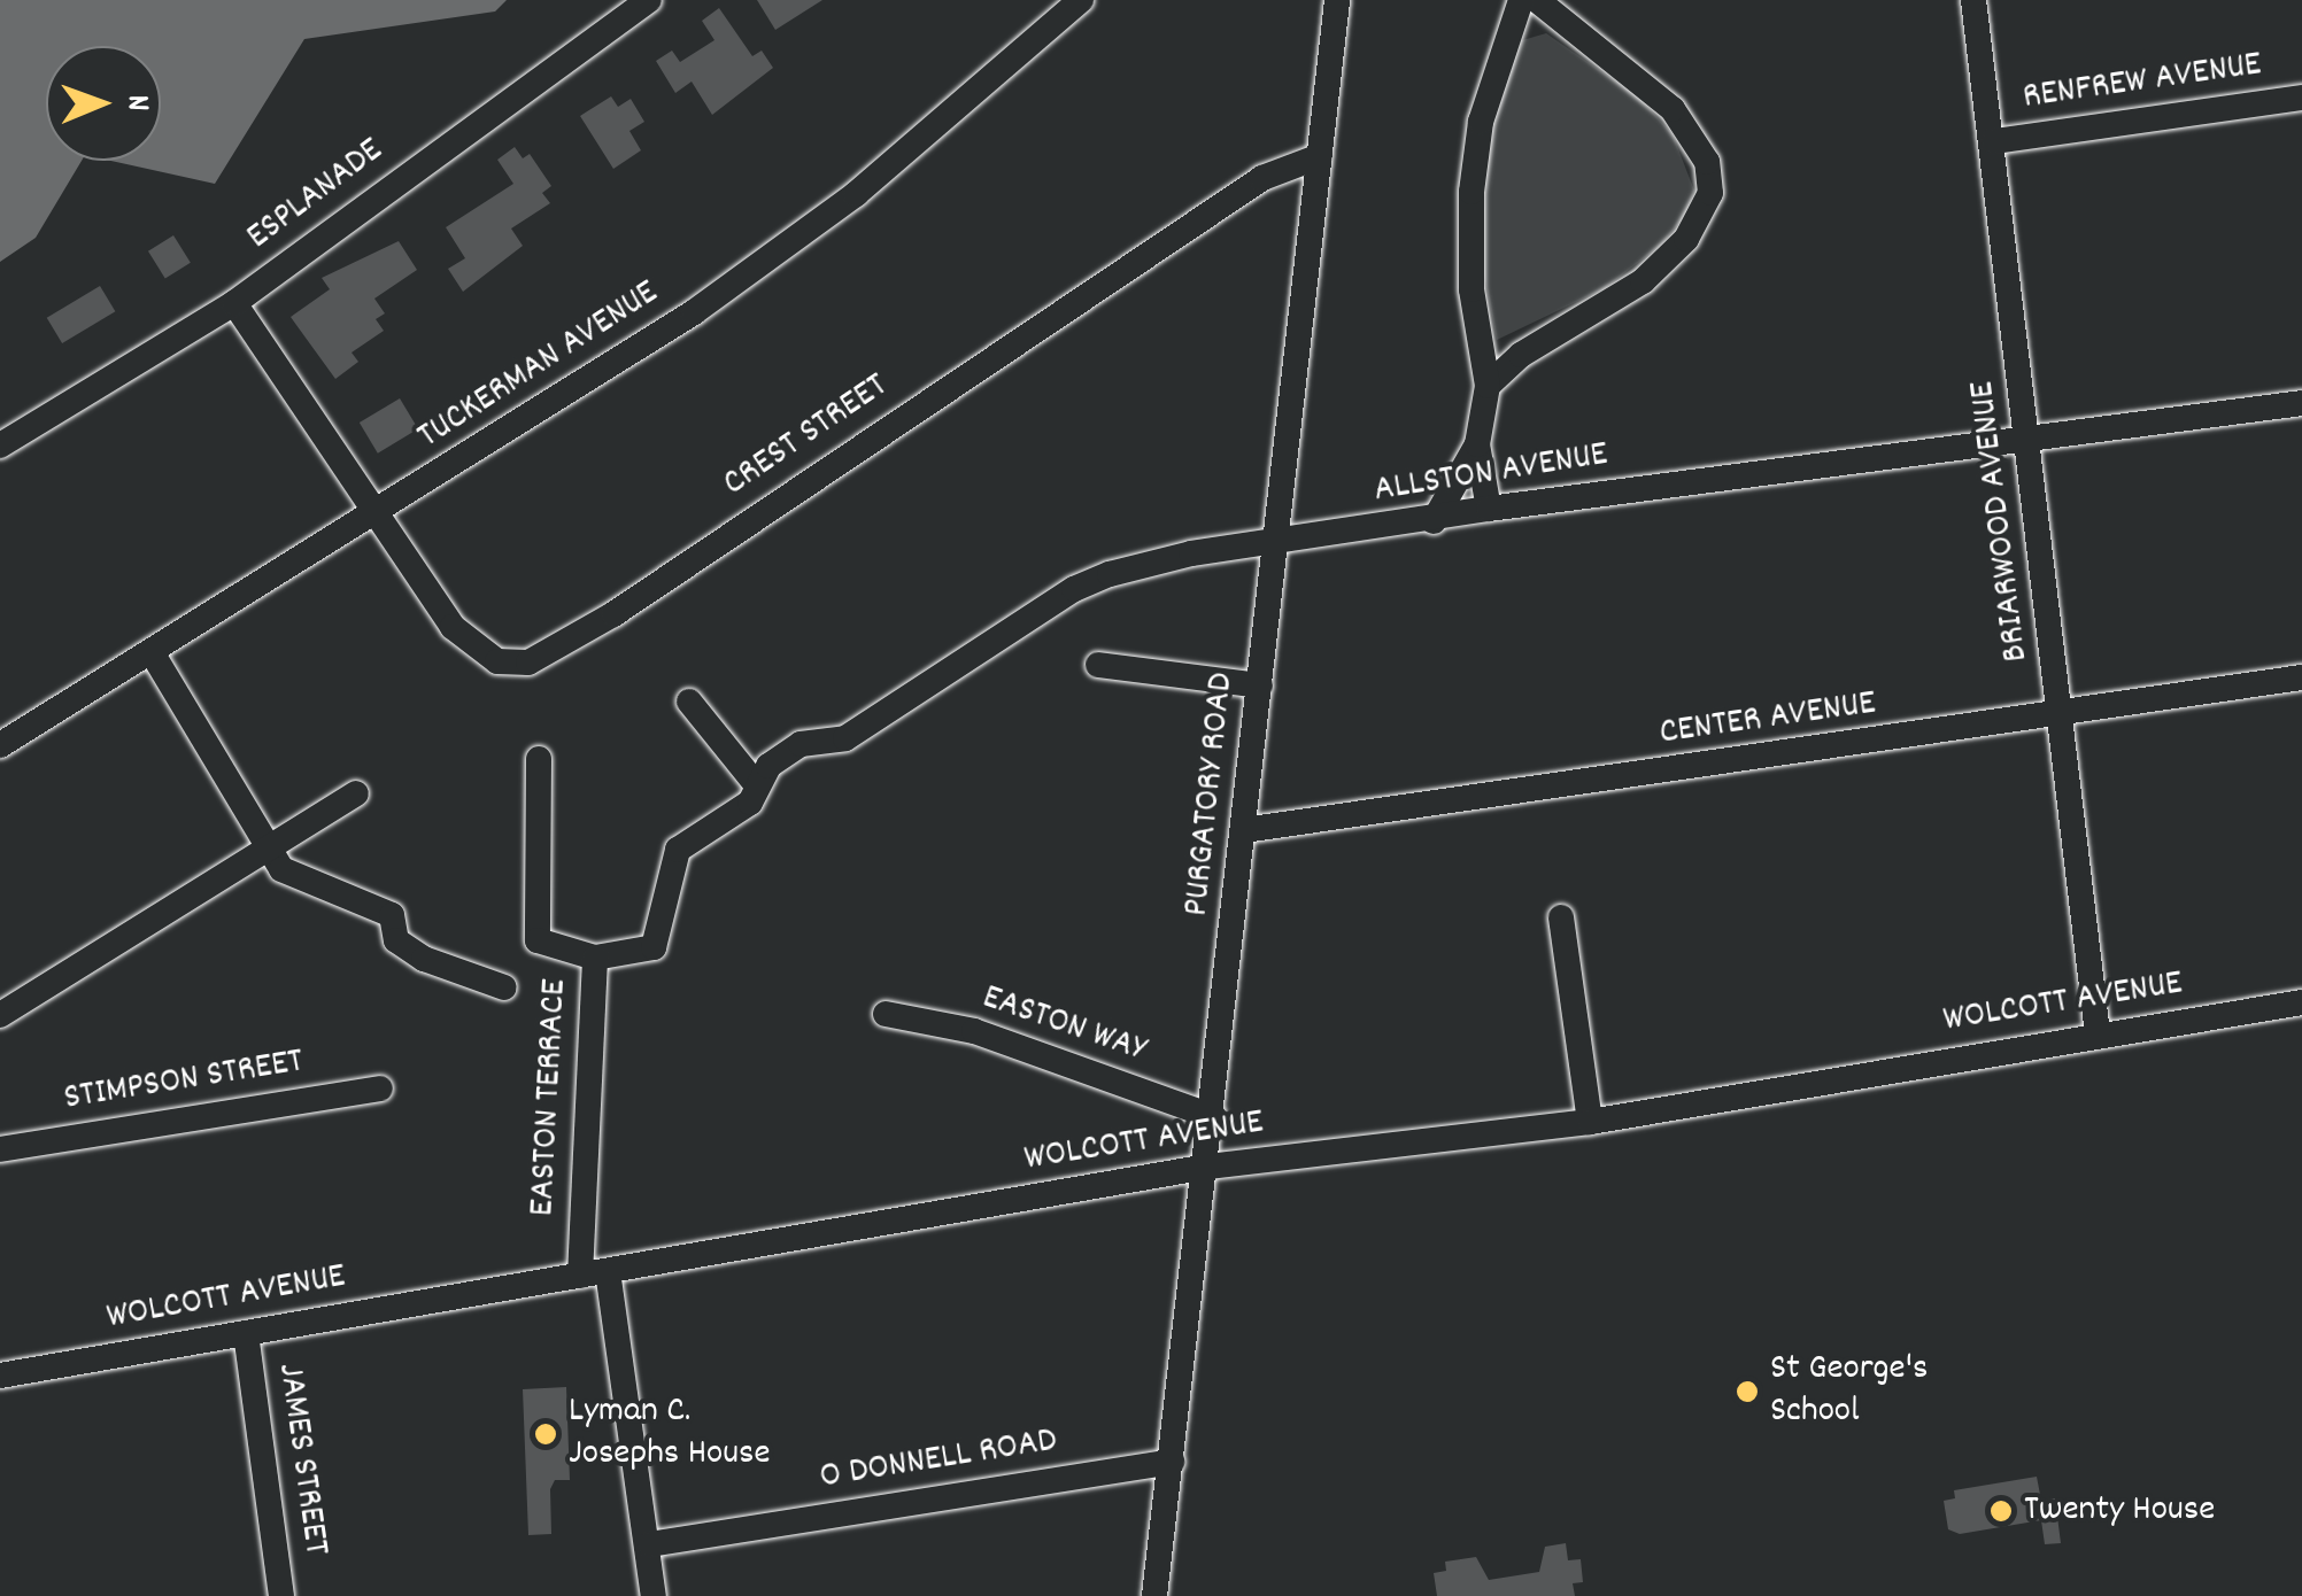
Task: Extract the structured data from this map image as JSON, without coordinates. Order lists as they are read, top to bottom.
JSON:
{
  "streets": {
    "street": [
      "RENFREW AVENUE",
      "ESPLANADE",
      "TUCKERMAN AVENUE",
      "CREST STREET",
      "ALLSTON AVENUE",
      "BRIARWOOD AVENUE",
      "CENTER AVENUE",
      "PURGATORY ROAD",
      "WOLCOTT AVENUE",
      "EASTON WAY",
      "STIMPSON STREET",
      "EASTON TERRACE",
      "JAMES STREET",
      "O DONNELL ROAD"
    ]
  },
  "crossings": [
    ["RENFREW AVENUE", "BRIARWOOD AVENUE"],
    ["ESPLANADE", "TUCKERMAN AVENUE"],
    ["ESPLANADE", "CREST STREET"],
    ["TUCKERMAN AVENUE", "CREST STREET"],
    ["CREST STREET", "PURGATORY ROAD"],
    ["ALLSTON AVENUE", "BRIARWOOD AVENUE"],
    ["ALLSTON AVENUE", "PURGATORY ROAD"],
    ["ALLSTON AVENUE", "EASTON TERRACE"],
    ["BRIARWOOD AVENUE", "CENTER AVENUE"],
    ["BRIARWOOD AVENUE", "WOLCOTT AVENUE"],
    ["CENTER AVENUE", "PURGATORY ROAD"],
    ["PURGATORY ROAD", "WOLCOTT AVENUE"],
    ["PURGATORY ROAD", "EASTON WAY"],
    ["PURGATORY ROAD", "O DONNELL ROAD"],
    ["WOLCOTT AVENUE", "EASTON TERRACE"],
    ["WOLCOTT AVENUE", "JAMES STREET"],
    ["EASTON TERRACE", "O DONNELL ROAD"]
  ],
  "places": ["St George's School", "Lyman C. Josephs House", "Twenty House"],
  "north": "right"
}
